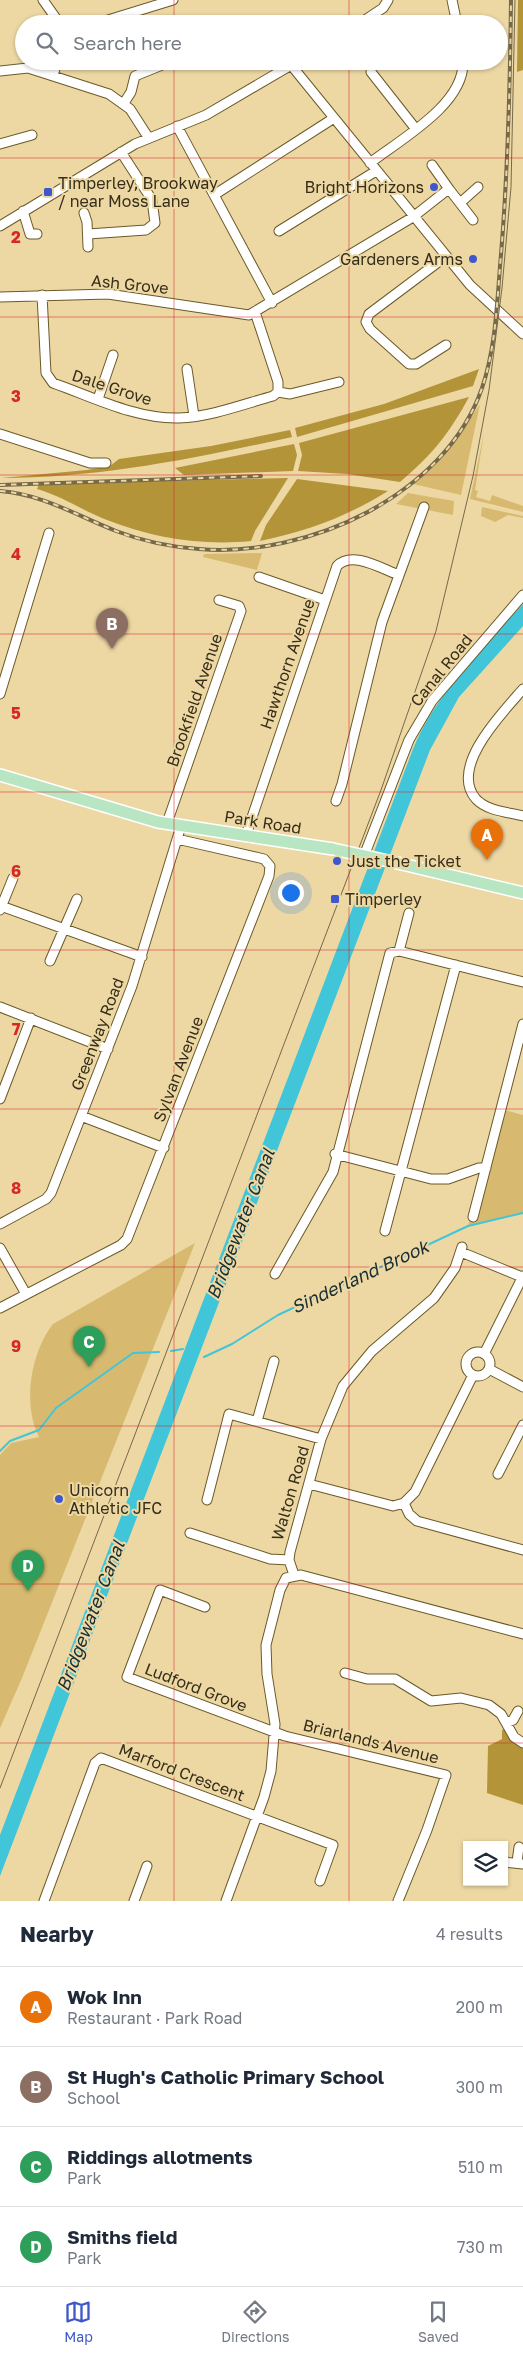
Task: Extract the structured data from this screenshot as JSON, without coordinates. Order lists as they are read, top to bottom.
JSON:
{
  "streets": {
    "main road": ["Park Road"],
    "street": [
      "Ash Grove",
      "Dale Grove",
      "Hawthorn Avenue",
      "Canal Road",
      "Brookfield Avenue",
      "Greenway Road",
      "Sylvan Avenue",
      "Walton Road",
      "Ludford Grove",
      "Briarlands Avenue",
      "Marford Crescent"
    ]
  },
  "crossings": [
    ["Ash Grove", "Dale Grove"],
    ["Hawthorn Avenue", "Park Road"],
    ["Canal Road", "Park Road"],
    ["Brookfield Avenue", "Park Road"],
    ["Park Road", "Greenway Road"],
    ["Greenway Road", "Sylvan Avenue"],
    ["Ludford Grove", "Briarlands Avenue"]
  ],
  "water": ["Bridgewater Canal", "Sinderland Brook"],
  "places": {
    "other": [
      "Bright Horizons",
      "Gardeners Arms",
      "Just the Ticket",
      "Unicorn Athletic JFC"
    ],
    "transit": ["Timperley, Brookway / near Moss Lane", "Timperley"]
  },
  "page": {
    "search": "Search here",
    "pins": [
      "B",
      "A",
      "C",
      "D"
    ],
    "heading": ["Nearby", "4 results"],
    "list": [
      {
        "mark": "A",
        "name": "Wok Inn",
        "note": "Restaurant · Park Road",
        "value": "200 m"
      },
      {
        "mark": "B",
        "name": "St Hugh's Catholic Primary School",
        "note": "School",
        "value": "300 m"
      },
      {
        "mark": "C",
        "name": "Riddings allotments",
        "note": "Park",
        "value": "510 m"
      },
      {
        "mark": "D",
        "name": "Smiths field",
        "note": "Park",
        "value": "730 m"
      }
    ],
    "nav": ["Map", "Directions", "Saved"]
  },
  "grid": {
    "rows": [
      "2",
      "3",
      "4",
      "5",
      "6",
      "7",
      "8",
      "9"
    ]
  }
}
